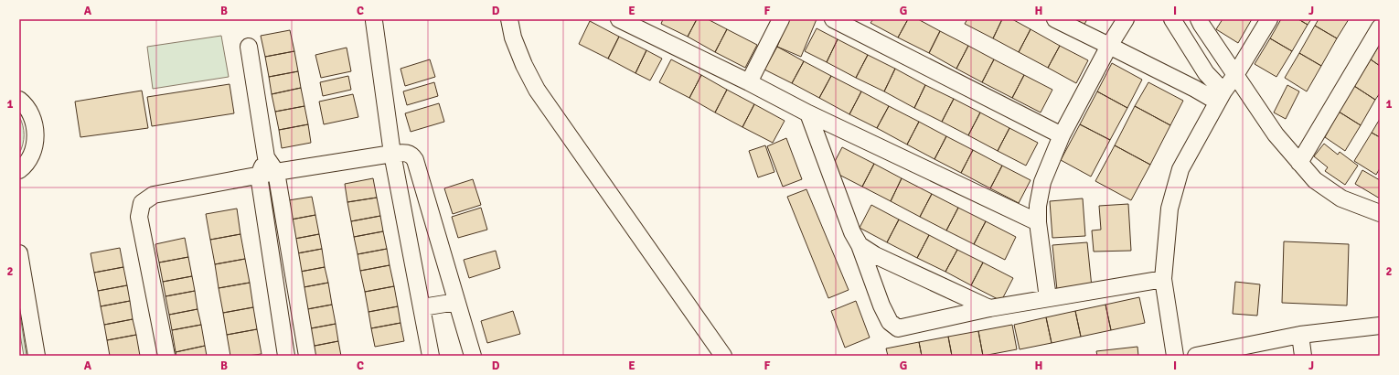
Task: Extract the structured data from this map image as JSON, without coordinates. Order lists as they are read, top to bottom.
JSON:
{
  "grid": {
    "columns": [
      "A",
      "B",
      "C",
      "D",
      "E",
      "F",
      "G",
      "H",
      "I",
      "J"
    ],
    "rows": ["1", "2"]
  }
}
